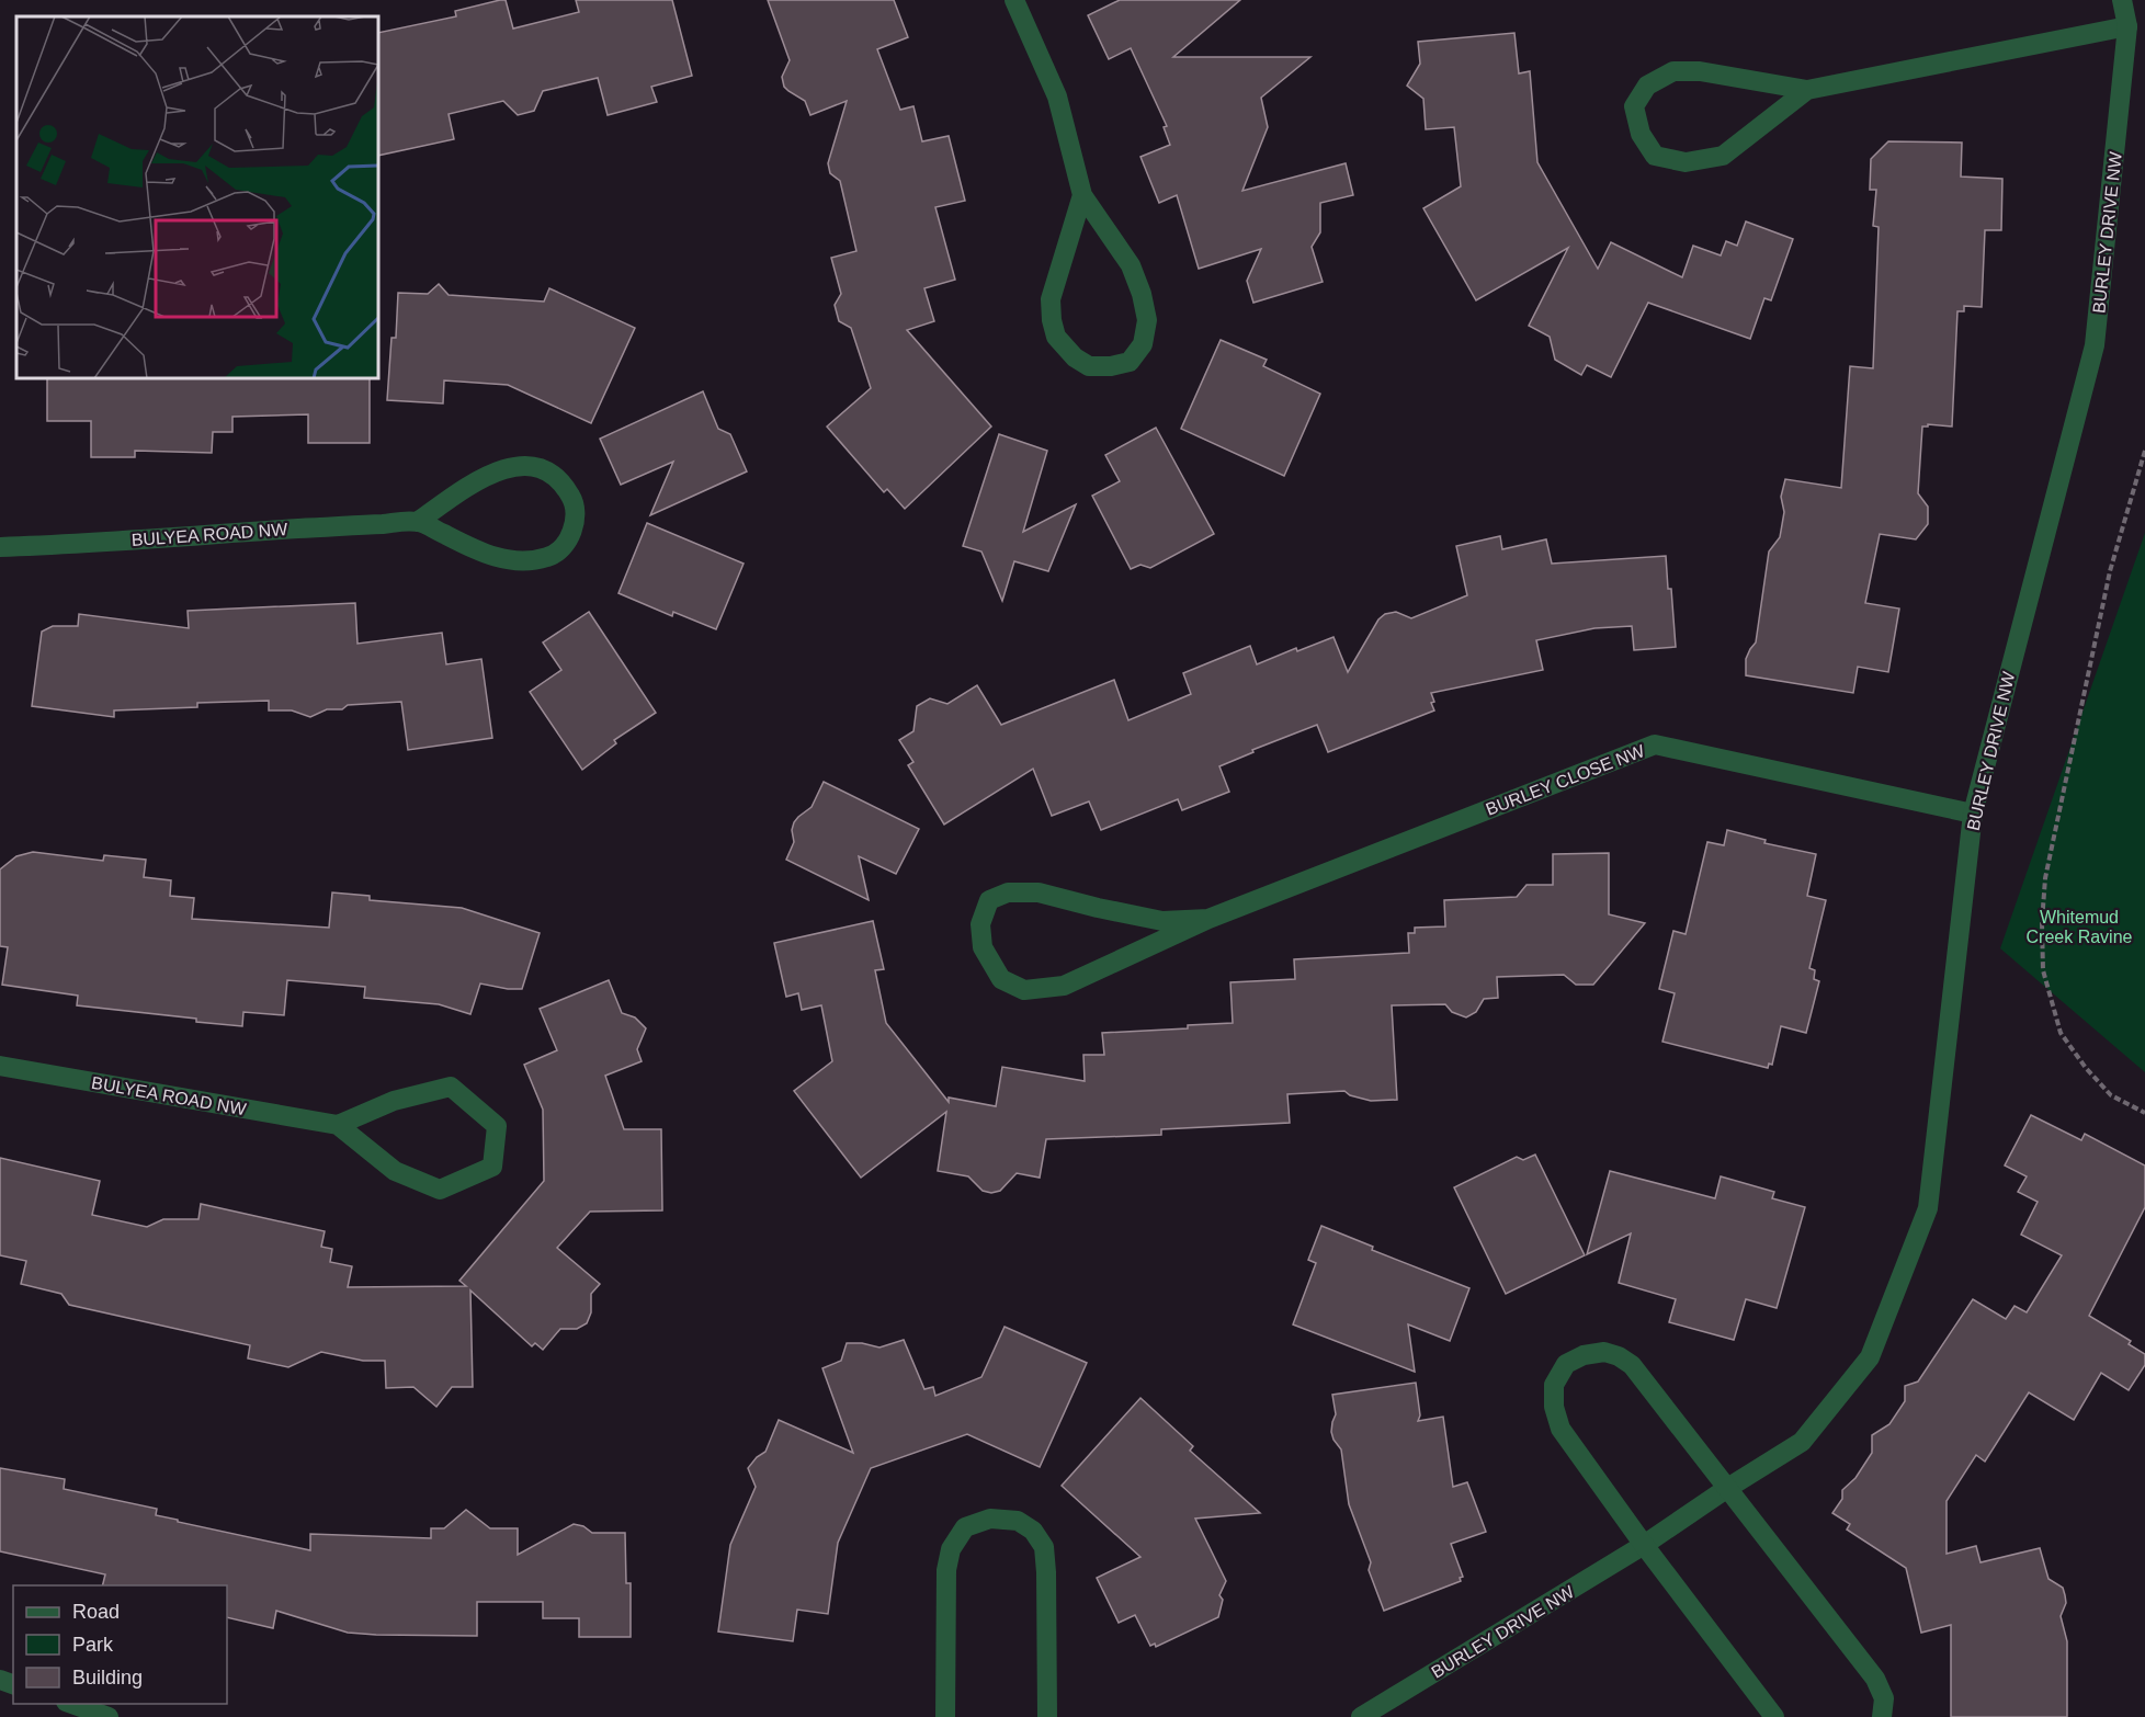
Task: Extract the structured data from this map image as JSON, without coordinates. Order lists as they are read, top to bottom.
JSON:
{
  "streets": {
    "street": ["BURLEY DRIVE NW", "BULYEA ROAD NW", "BURLEY CLOSE NW"]
  },
  "crossings": [
    ["BURLEY DRIVE NW", "BURLEY CLOSE NW"]
  ],
  "parks": ["Whitemud Creek Ravine"],
  "legend": ["Road", "Park", "Building"]
}
